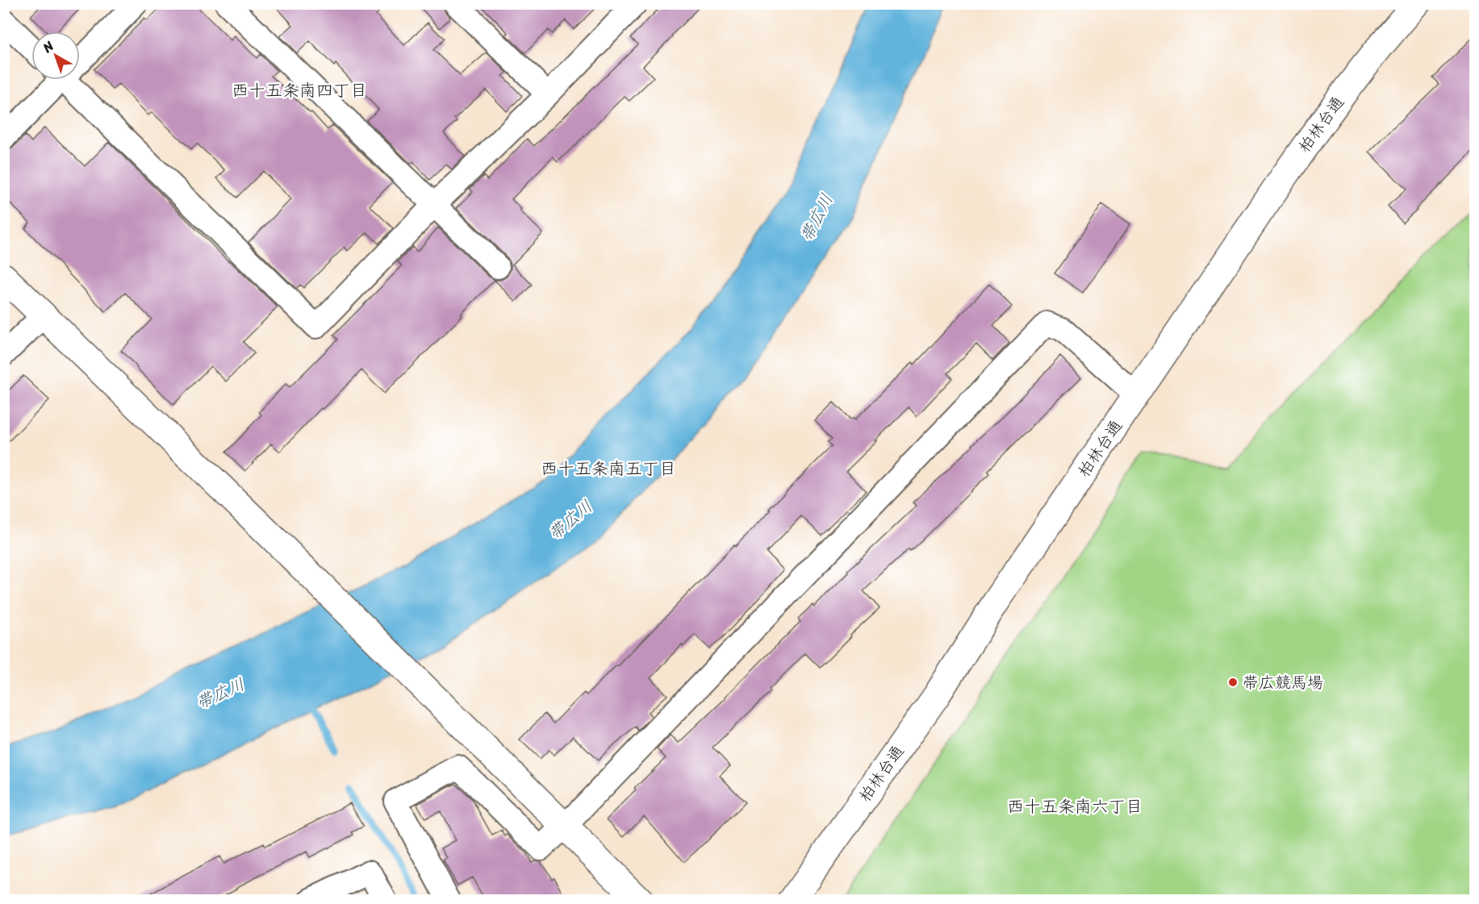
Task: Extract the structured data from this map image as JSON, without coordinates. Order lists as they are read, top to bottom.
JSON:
{
  "streets": {
    "street": ["柏林台通"]
  },
  "districts": ["西十五条南四丁目", "西十五条南五丁目", "西十五条南六丁目"],
  "water": ["帯広川"],
  "places": ["帯広競馬場"],
  "north": "top left"
}
